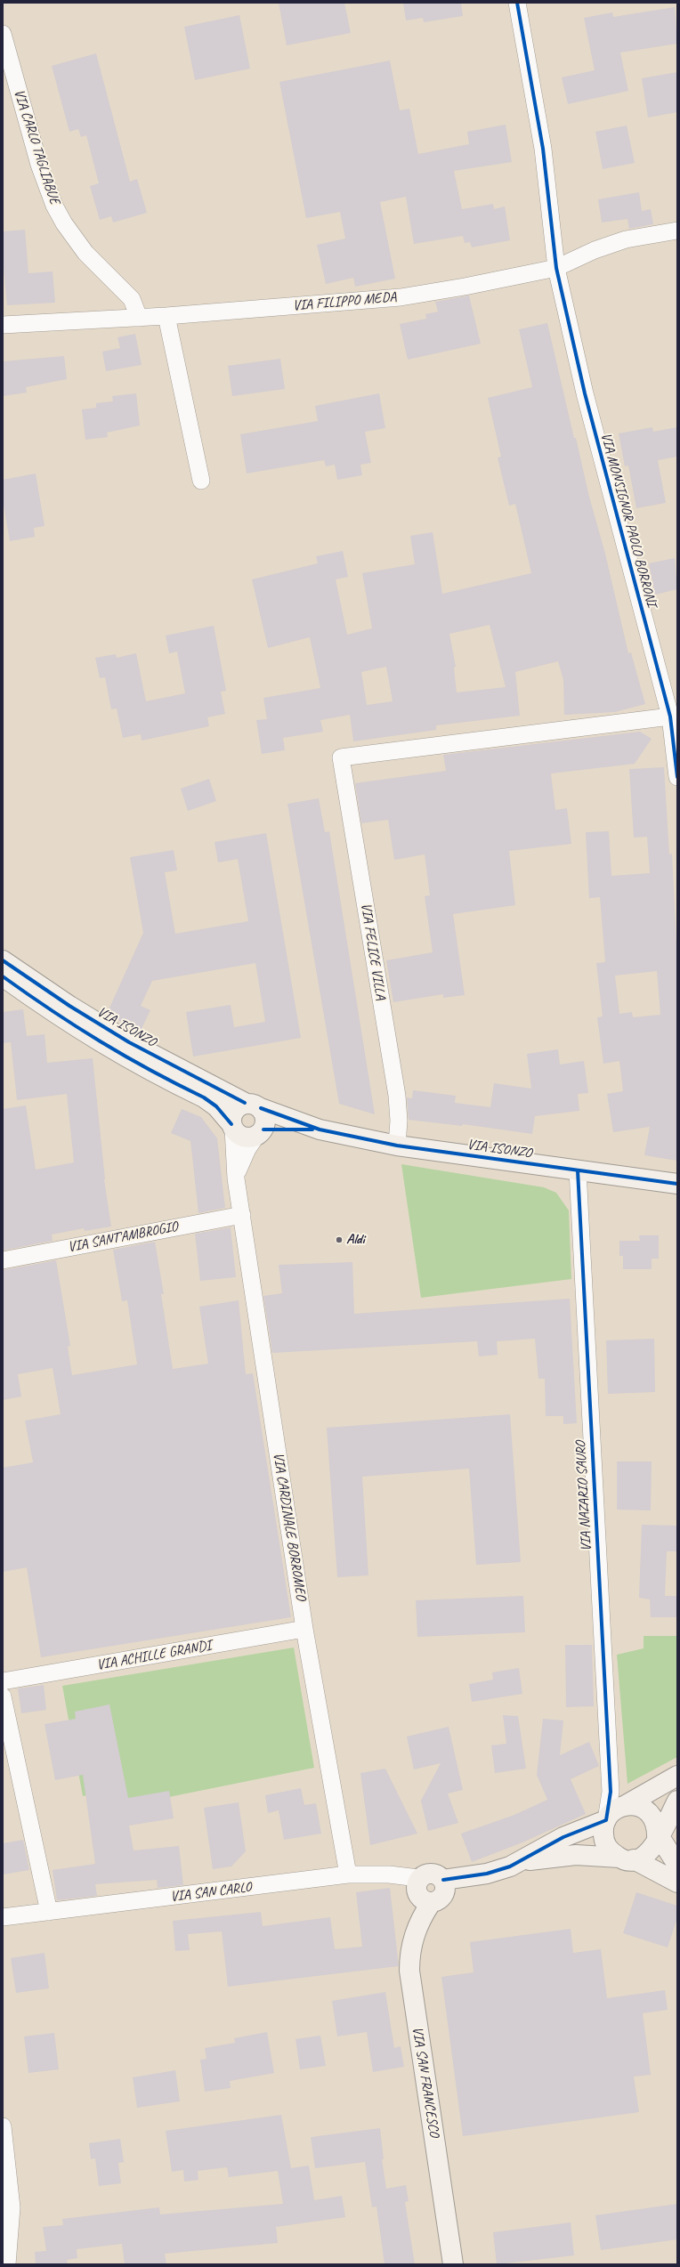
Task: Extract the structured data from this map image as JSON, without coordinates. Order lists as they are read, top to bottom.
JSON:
{
  "streets": {
    "street": [
      "VIA CARLO TAGLIABUE",
      "VIA FILIPPO MEDA",
      "VIA MONSIGNOR PAOLO BORRONI",
      "VIA FELICE VILLA",
      "VIA ISONZO",
      "VIA SANT'AMBROGIO",
      "VIA NAZARIO SAURO",
      "VIA CARDINALE BORROMEO",
      "VIA ACHILLE GRANDI",
      "VIA SAN CARLO",
      "VIA SAN FRANCESCO"
    ]
  },
  "crossings": [
    ["VIA CARLO TAGLIABUE", "VIA FILIPPO MEDA"],
    ["VIA FILIPPO MEDA", "VIA MONSIGNOR PAOLO BORRONI"],
    ["VIA MONSIGNOR PAOLO BORRONI", "VIA FELICE VILLA"],
    ["VIA FELICE VILLA", "VIA ISONZO"],
    ["VIA ISONZO", "VIA NAZARIO SAURO"],
    ["VIA ISONZO", "VIA CARDINALE BORROMEO"],
    ["VIA SANT'AMBROGIO", "VIA CARDINALE BORROMEO"],
    ["VIA CARDINALE BORROMEO", "VIA ACHILLE GRANDI"],
    ["VIA CARDINALE BORROMEO", "VIA SAN CARLO"],
    ["VIA SAN CARLO", "VIA SAN FRANCESCO"]
  ],
  "places": ["Aldi"]
}
